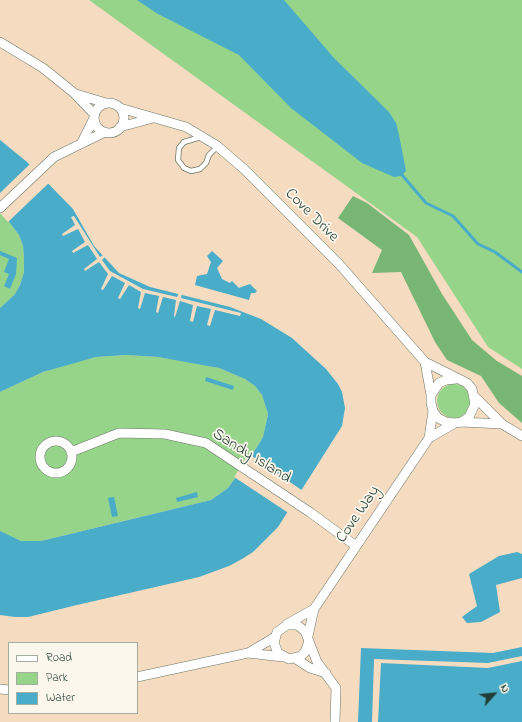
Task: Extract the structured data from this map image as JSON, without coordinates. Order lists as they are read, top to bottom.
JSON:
{
  "streets": {
    "street": ["Cove Drive", "Sandy Island", "Cove Way"]
  },
  "crossings": [
    ["Cove Drive", "Cove Way"],
    ["Sandy Island", "Cove Way"]
  ],
  "legend": ["Road", "Park", "Water"],
  "north": "top right"
}
